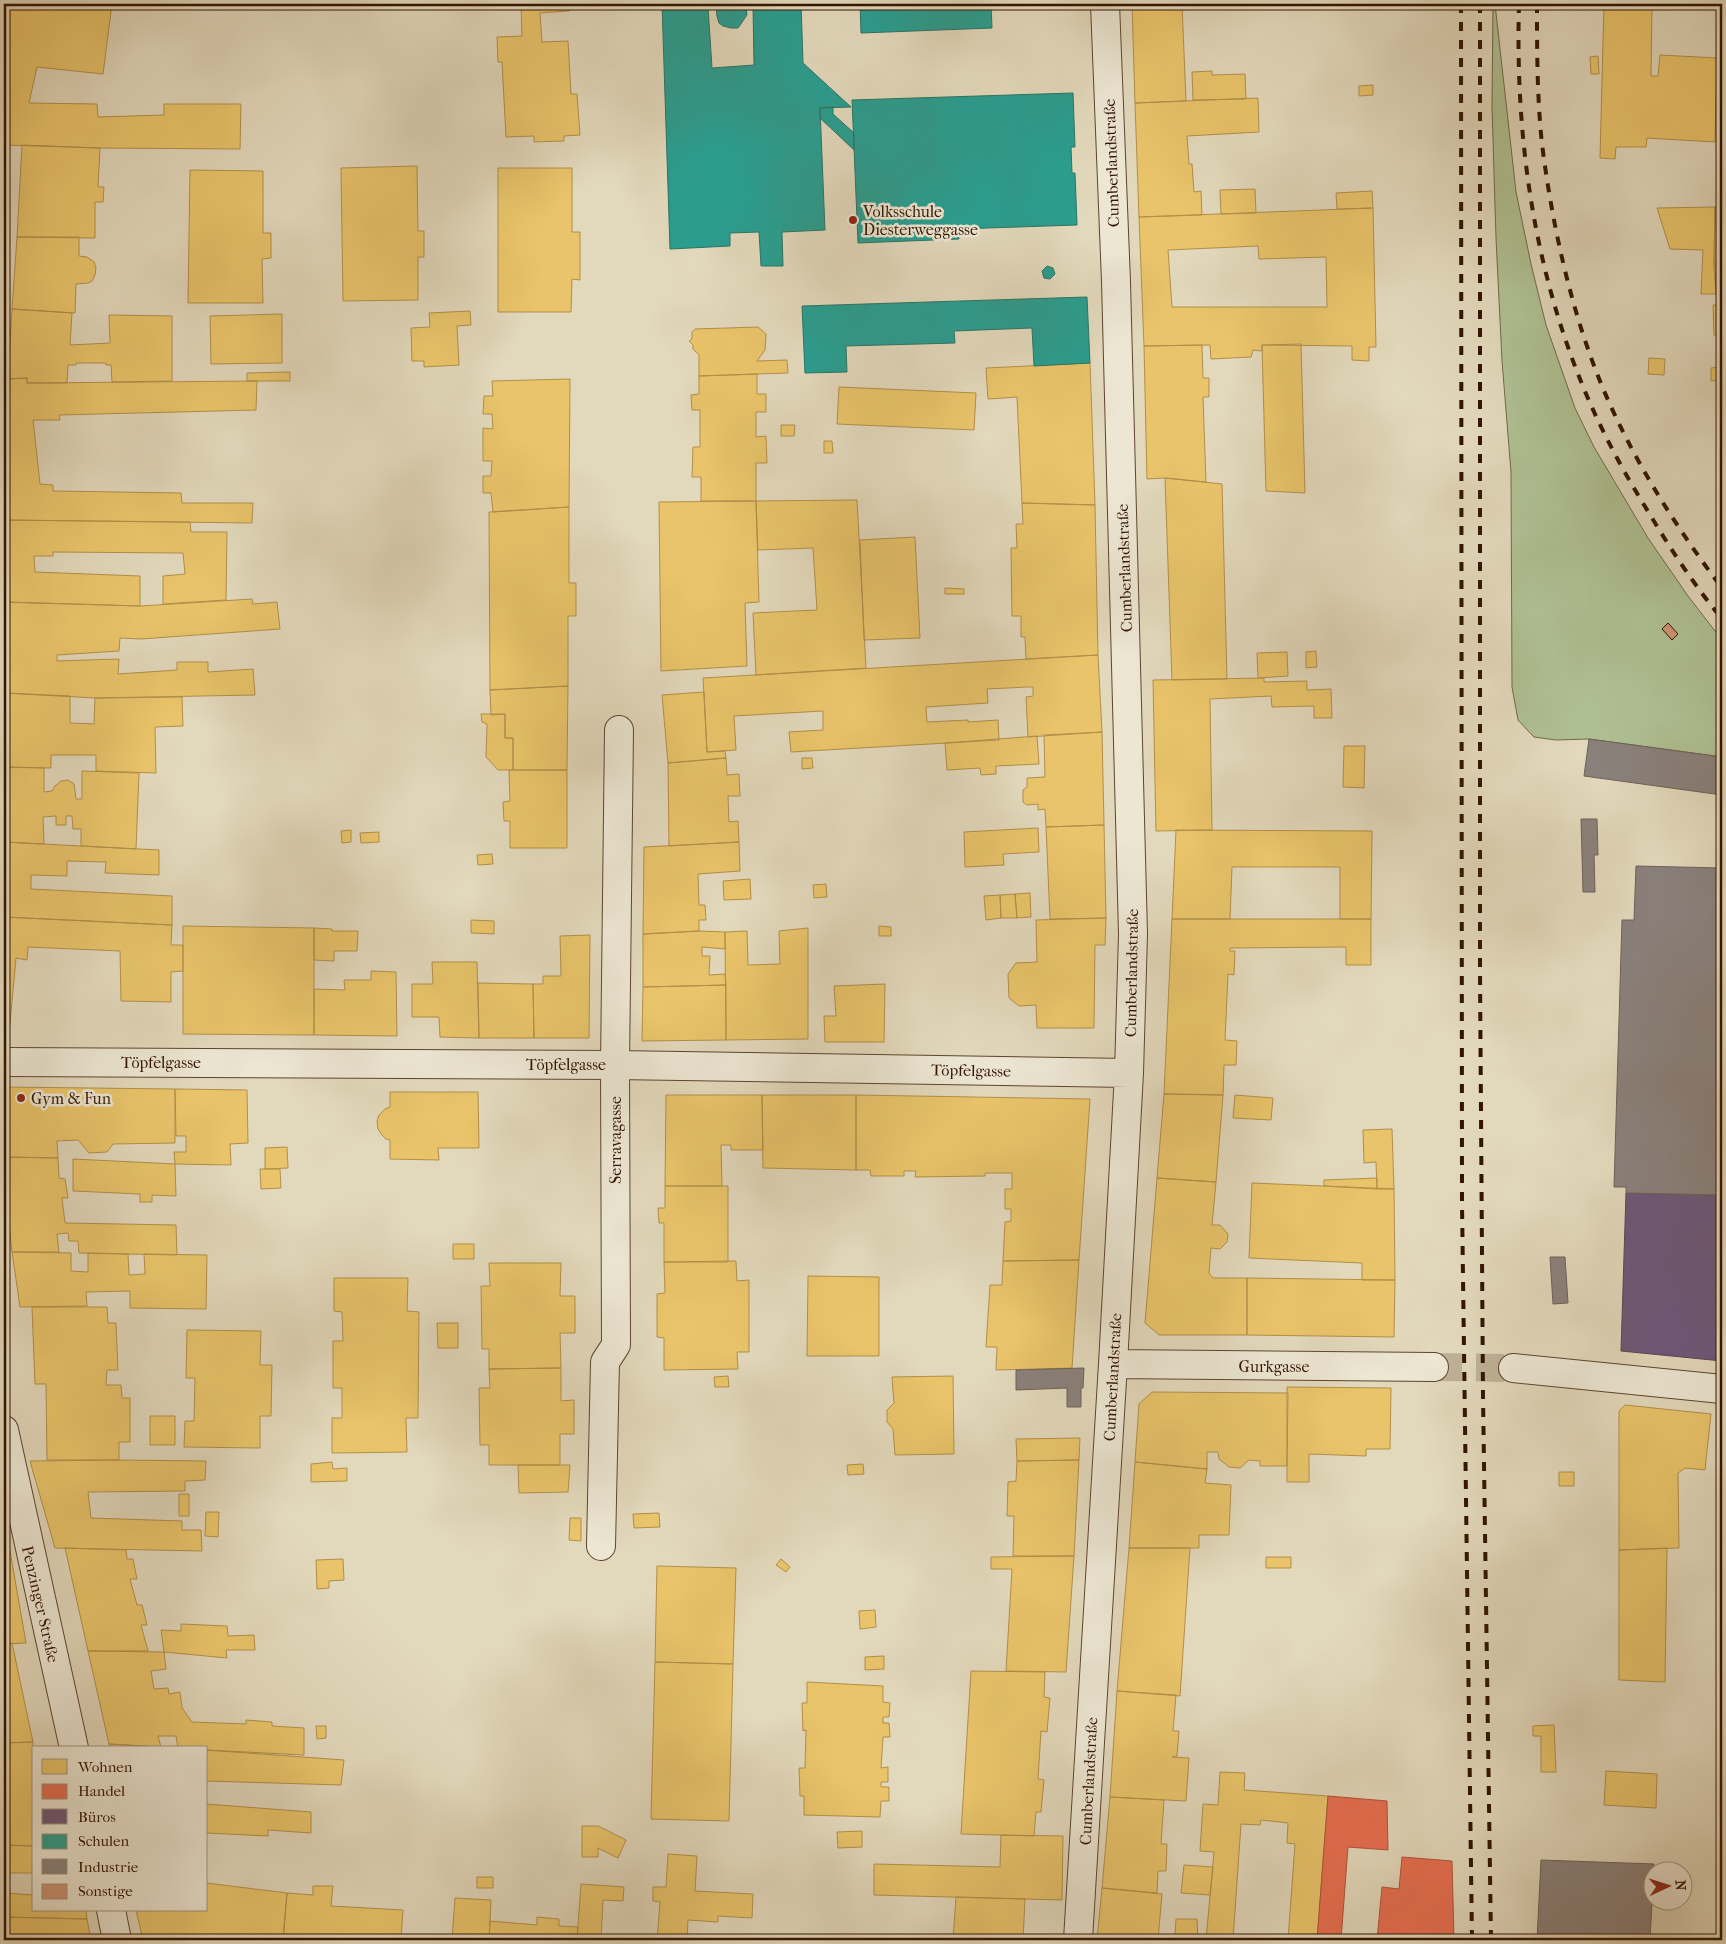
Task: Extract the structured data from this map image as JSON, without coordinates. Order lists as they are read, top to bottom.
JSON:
{
  "streets": {
    "street": [
      "Cumberlandstraße",
      "Töpfelgasse",
      "Serravagasse",
      "Gurkgasse",
      "Penzinger Straße"
    ]
  },
  "crossings": [
    ["Cumberlandstraße", "Töpfelgasse"],
    ["Cumberlandstraße", "Gurkgasse"],
    ["Töpfelgasse", "Serravagasse"]
  ],
  "places": ["Volksschule Diesterweggasse", "Gym & Fun"],
  "legend": [
    "Wohnen",
    "Handel",
    "Büros",
    "Schulen",
    "Industrie",
    "Sonstige"
  ],
  "north": "right"
}
